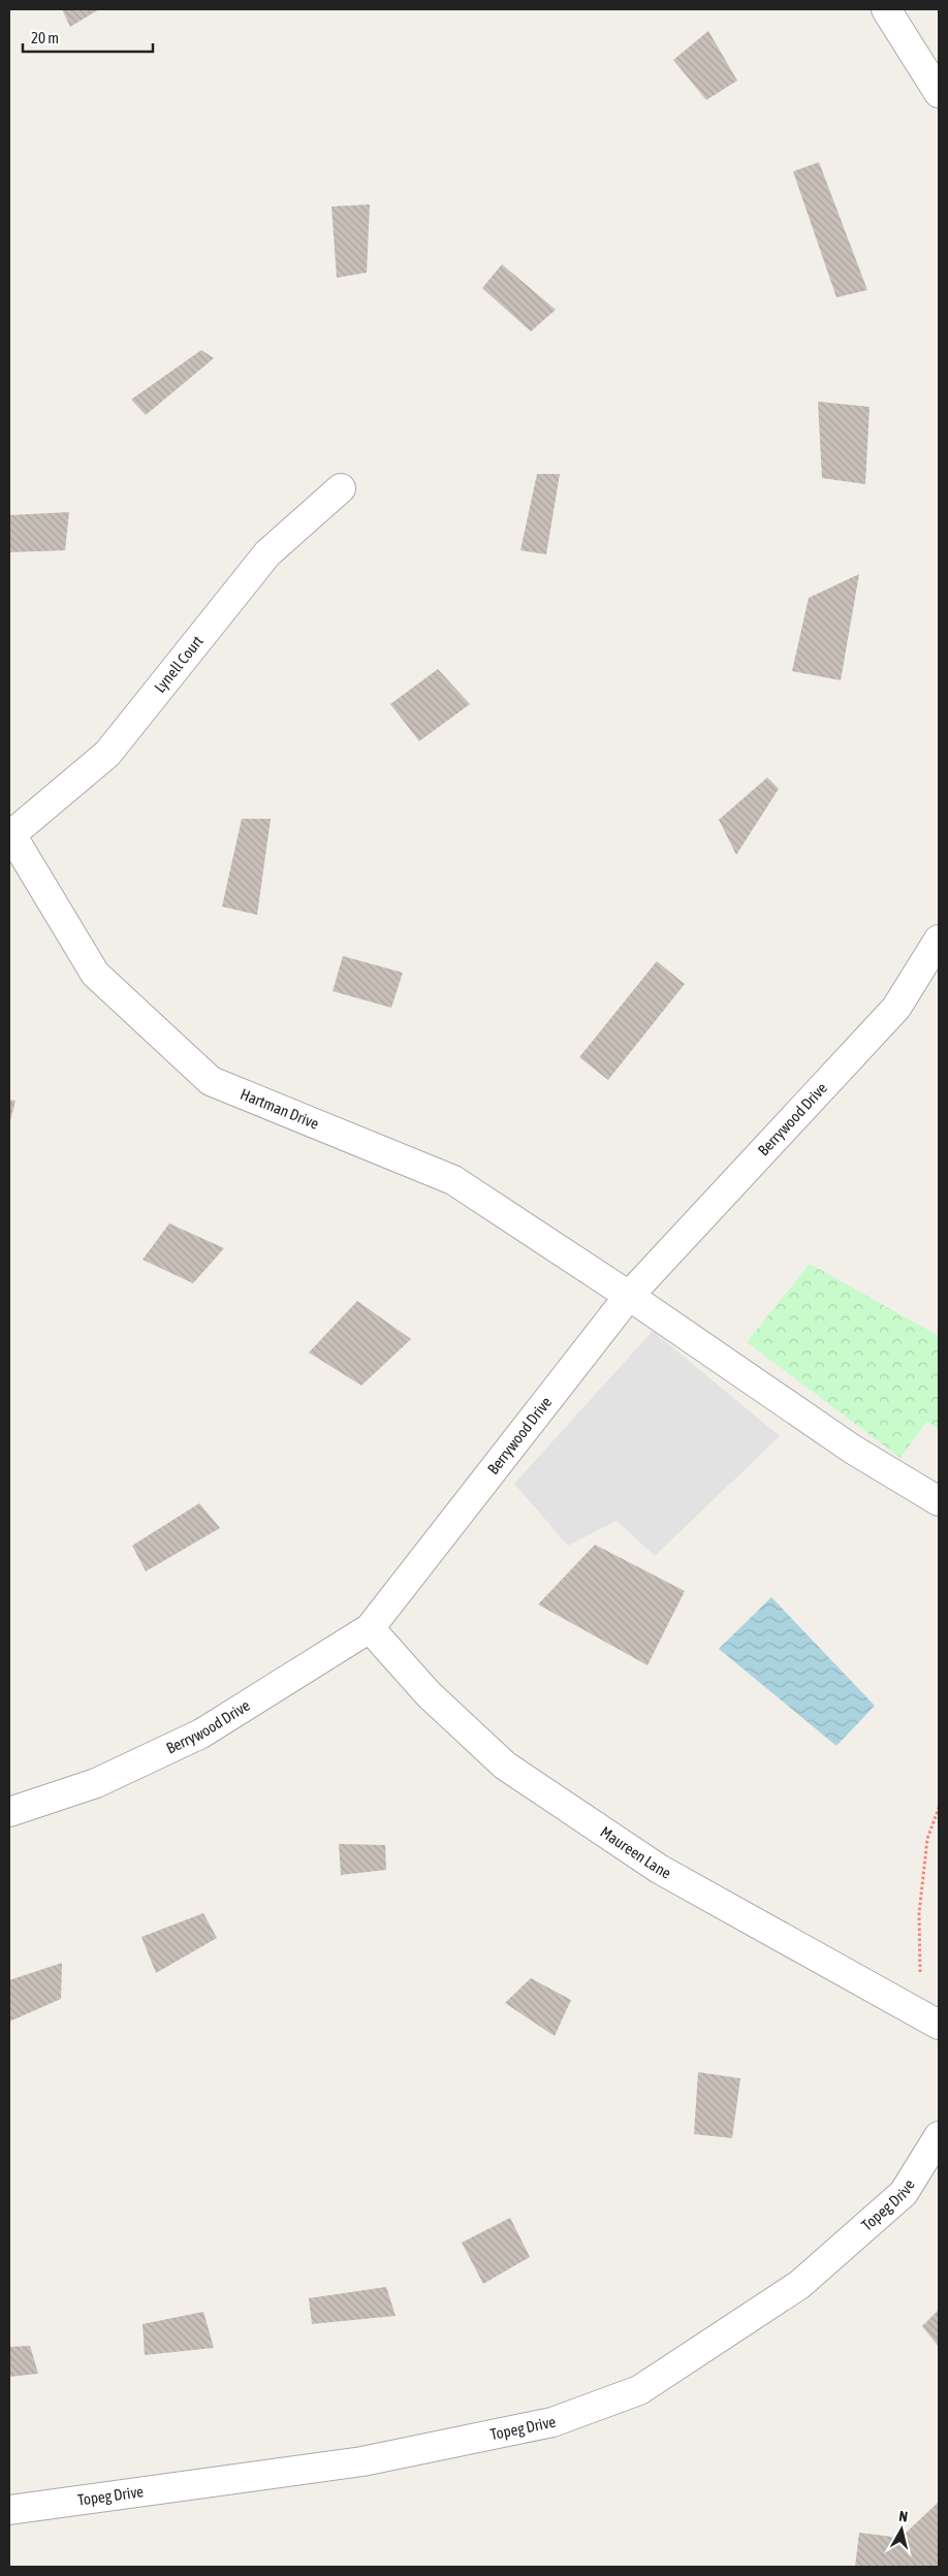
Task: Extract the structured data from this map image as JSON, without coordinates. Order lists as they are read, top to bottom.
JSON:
{
  "streets": {
    "street": [
      "Lynell Court",
      "Hartman Drive",
      "Berrywood Drive",
      "Maureen Lane",
      "Topeg Drive"
    ]
  },
  "crossings": [
    ["Lynell Court", "Hartman Drive"],
    ["Hartman Drive", "Berrywood Drive"],
    ["Berrywood Drive", "Maureen Lane"]
  ],
  "scale_bar": "20 m",
  "north": "top"
}
